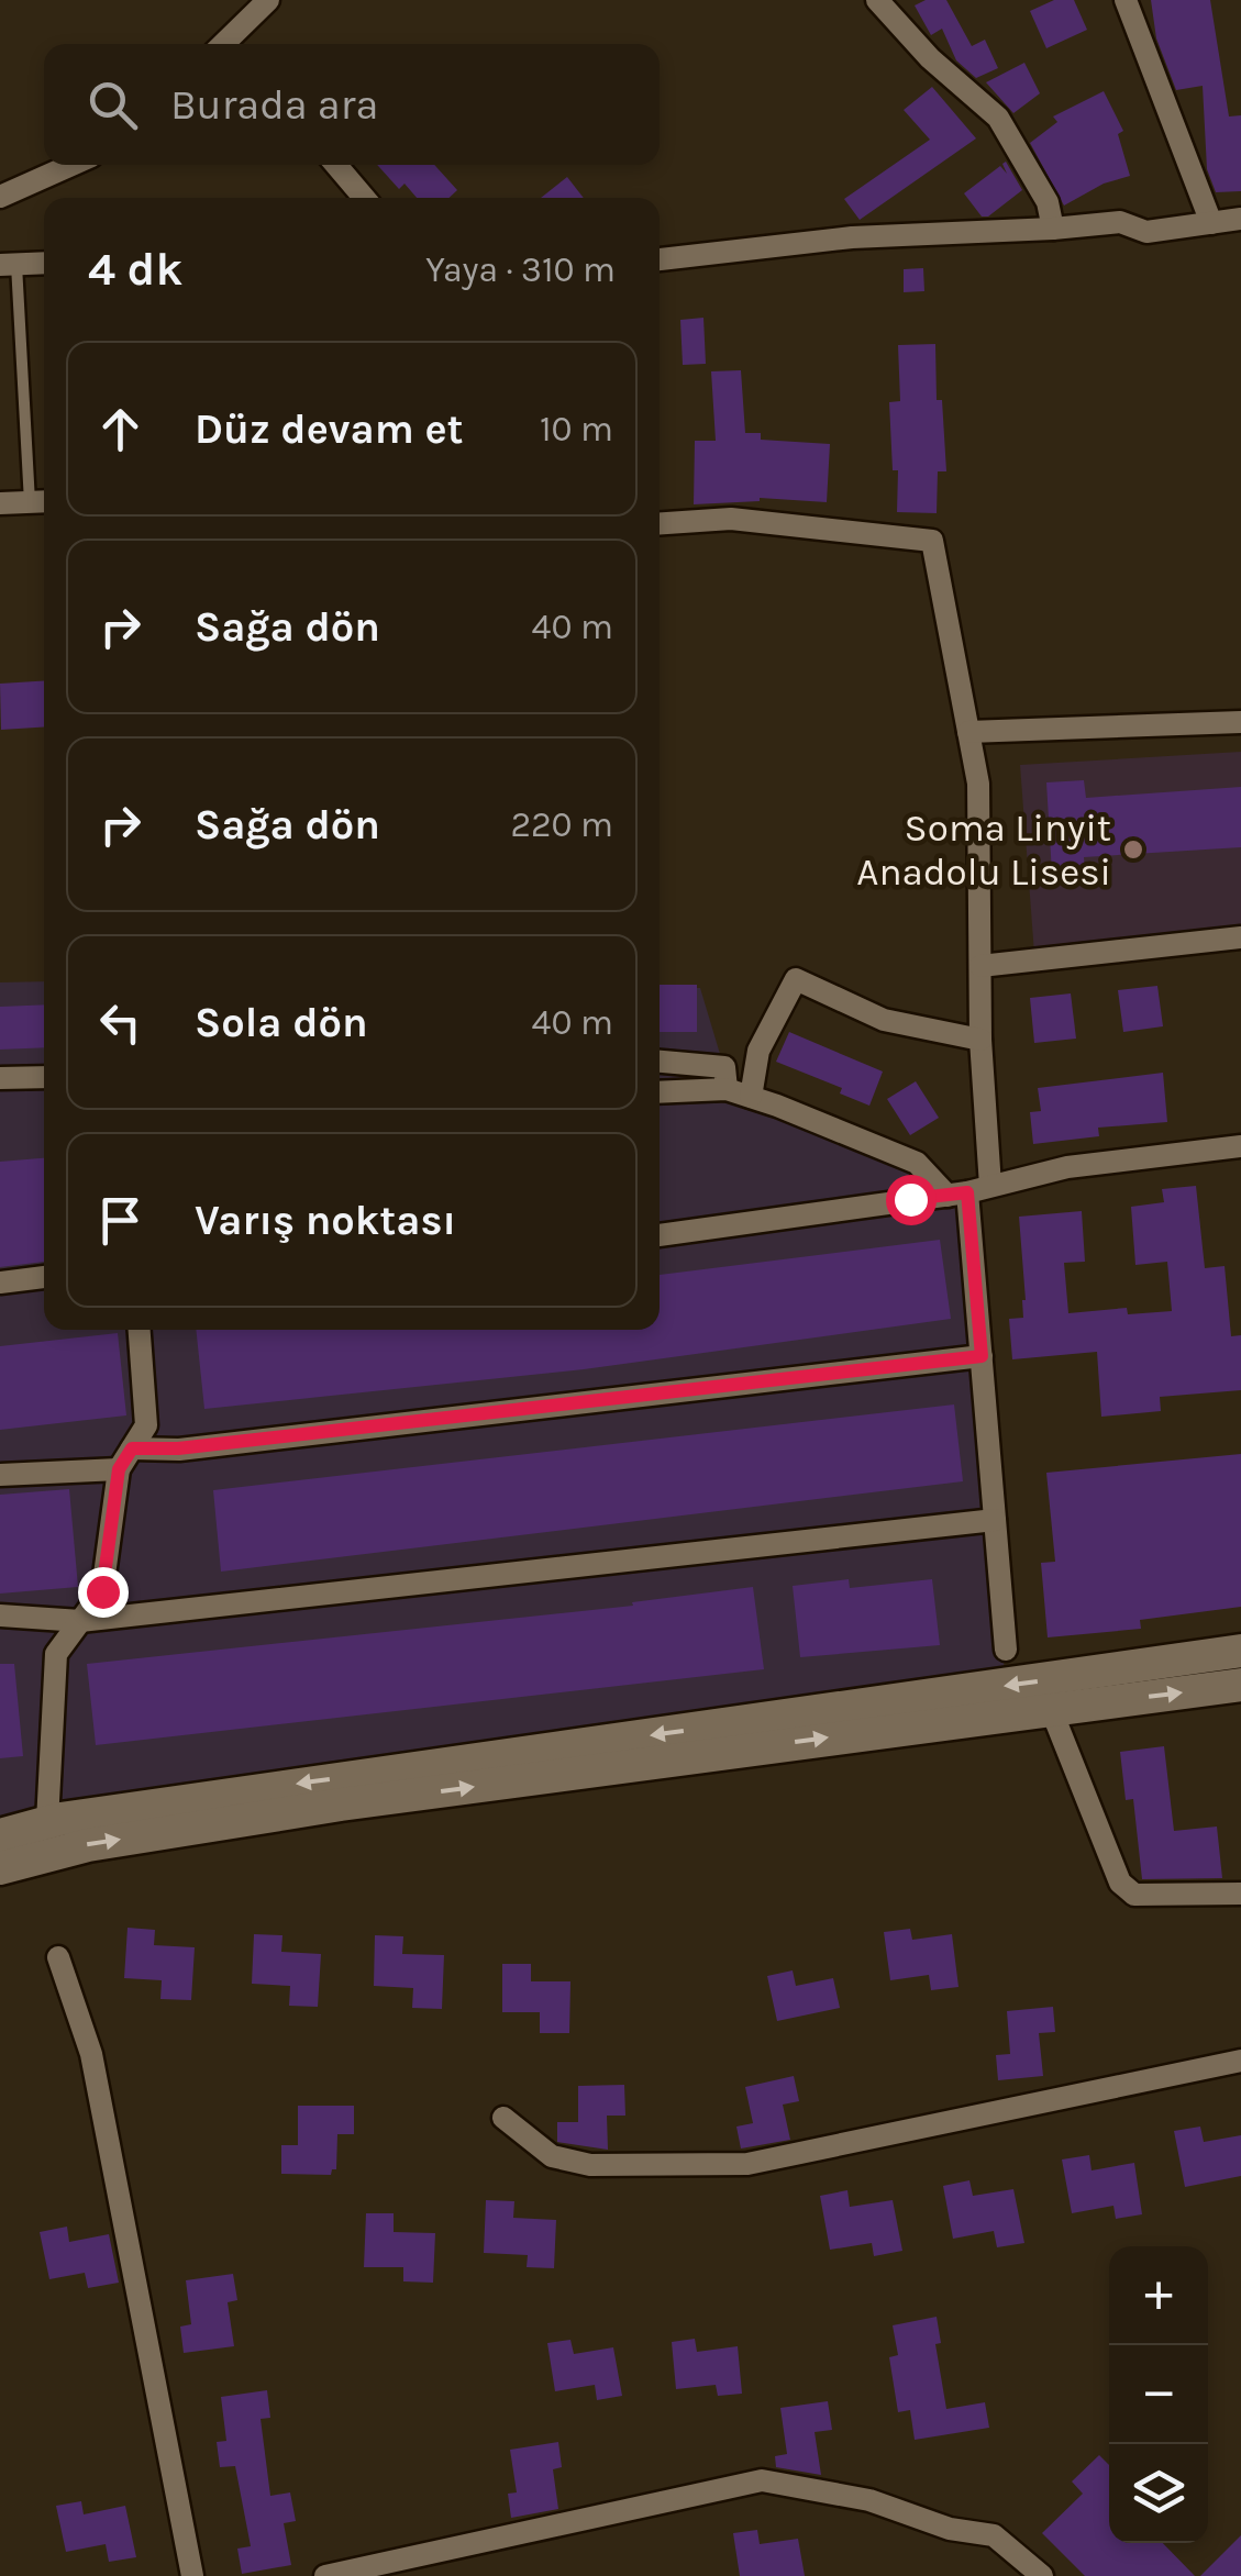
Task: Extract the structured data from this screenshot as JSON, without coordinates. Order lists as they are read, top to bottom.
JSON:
{
  "places": ["Soma Linyit Anadolu Lisesi"],
  "page": {
    "search": "Burada ara",
    "heading": ["4 dk", "Yaya · 310 m"],
    "list": [
      ["Düz devam et", "10 m"],
      ["Sağa dön", "40 m"],
      ["Sağa dön", "220 m"],
      ["Sola dön", "40 m"],
      "Varış noktası"
    ],
    "map_buttons": ["+", "−"]
  }
}
